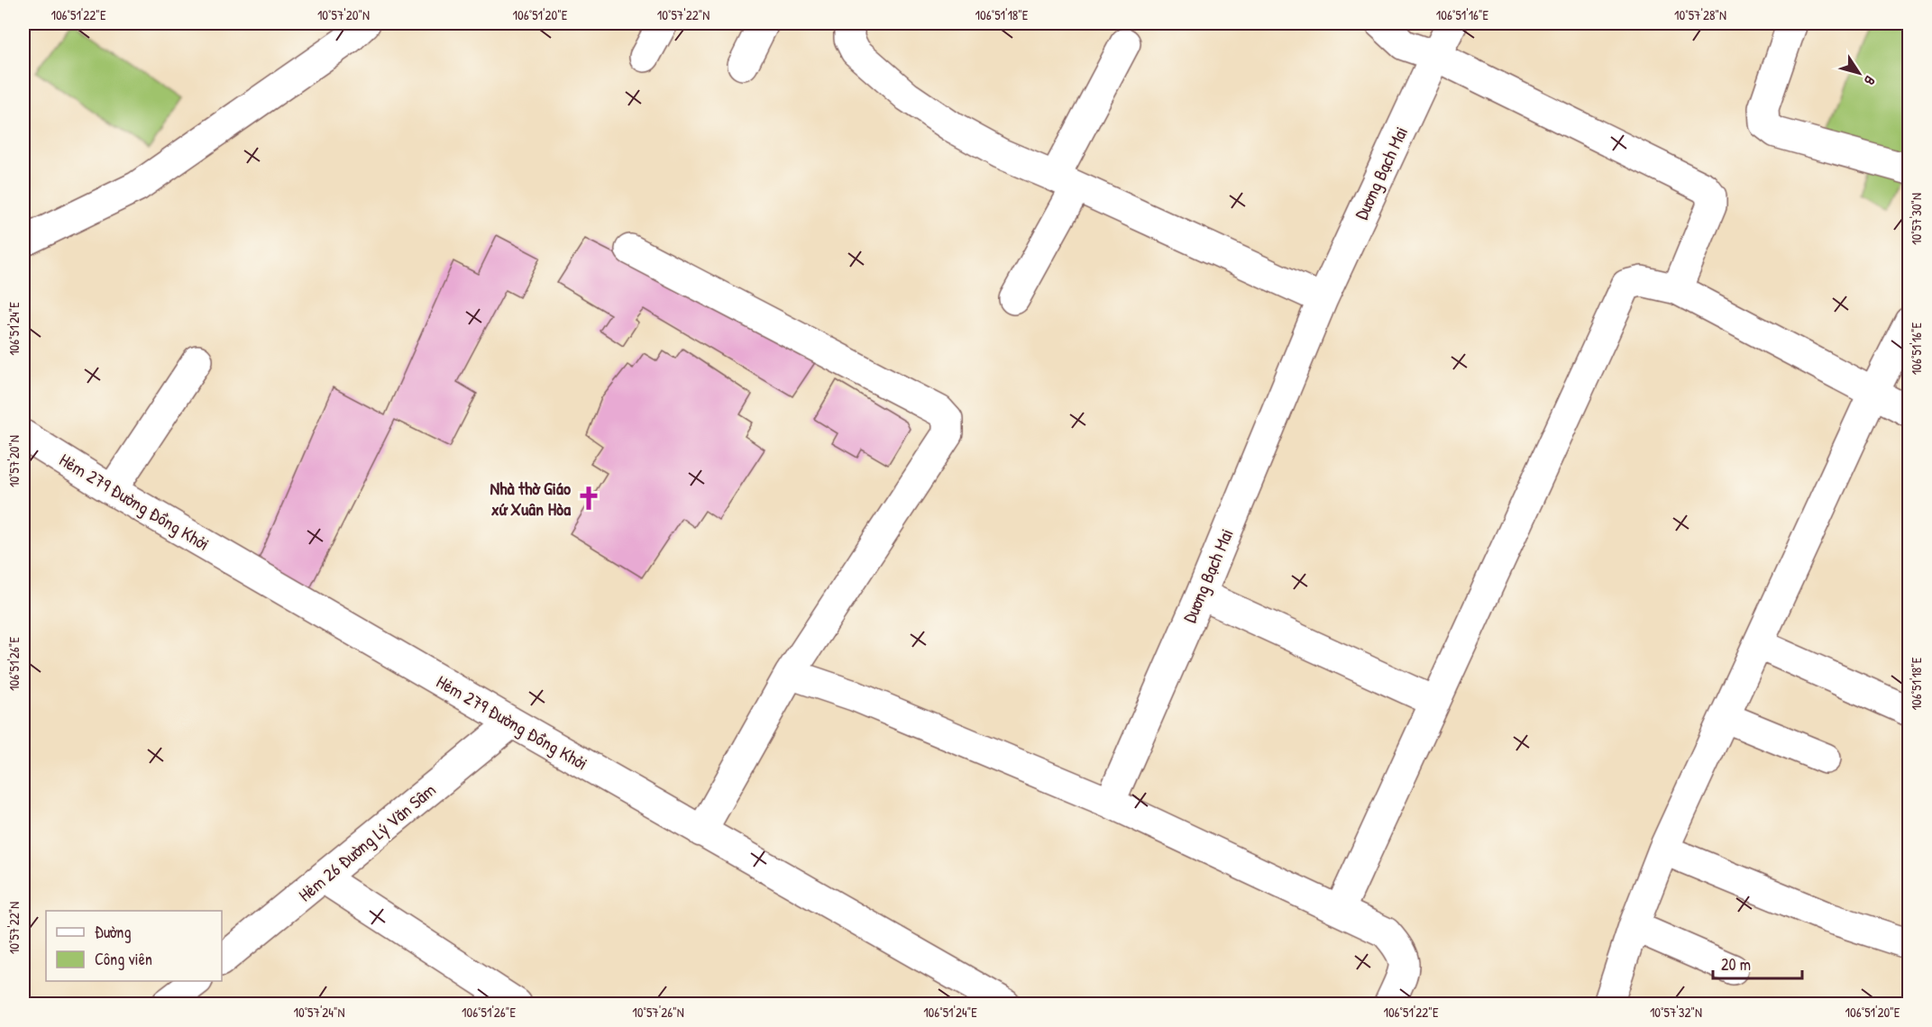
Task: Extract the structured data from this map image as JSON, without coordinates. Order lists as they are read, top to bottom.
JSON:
{
  "streets": {
    "street": ["Dương Bạch Mai", "Hẻm 279 Đường Đồng Khởi", "Hẻm 26 Đường Lý Văn Sâm"]
  },
  "crossings": [
    ["Hẻm 279 Đường Đồng Khởi", "Hẻm 26 Đường Lý Văn Sâm"]
  ],
  "places": {
    "church": ["Nhà thờ Giáo xứ Xuân Hòa"]
  },
  "legend": ["Đường", "Công viên"],
  "scale_bar": "20 m",
  "north": "bottom right",
  "coordinates": [
    "106°51'22\"E",
    "10°57'20\"N",
    "106°51'20\"E",
    "10°57'22\"N",
    "106°51'18\"E",
    "106°51'16\"E",
    "10°57'28\"N",
    "10°57'30\"N",
    "106°51'24\"E",
    "106°51'26\"E",
    "10°57'24\"N",
    "10°57'26\"N",
    "10°57'32\"N"
  ]
}
